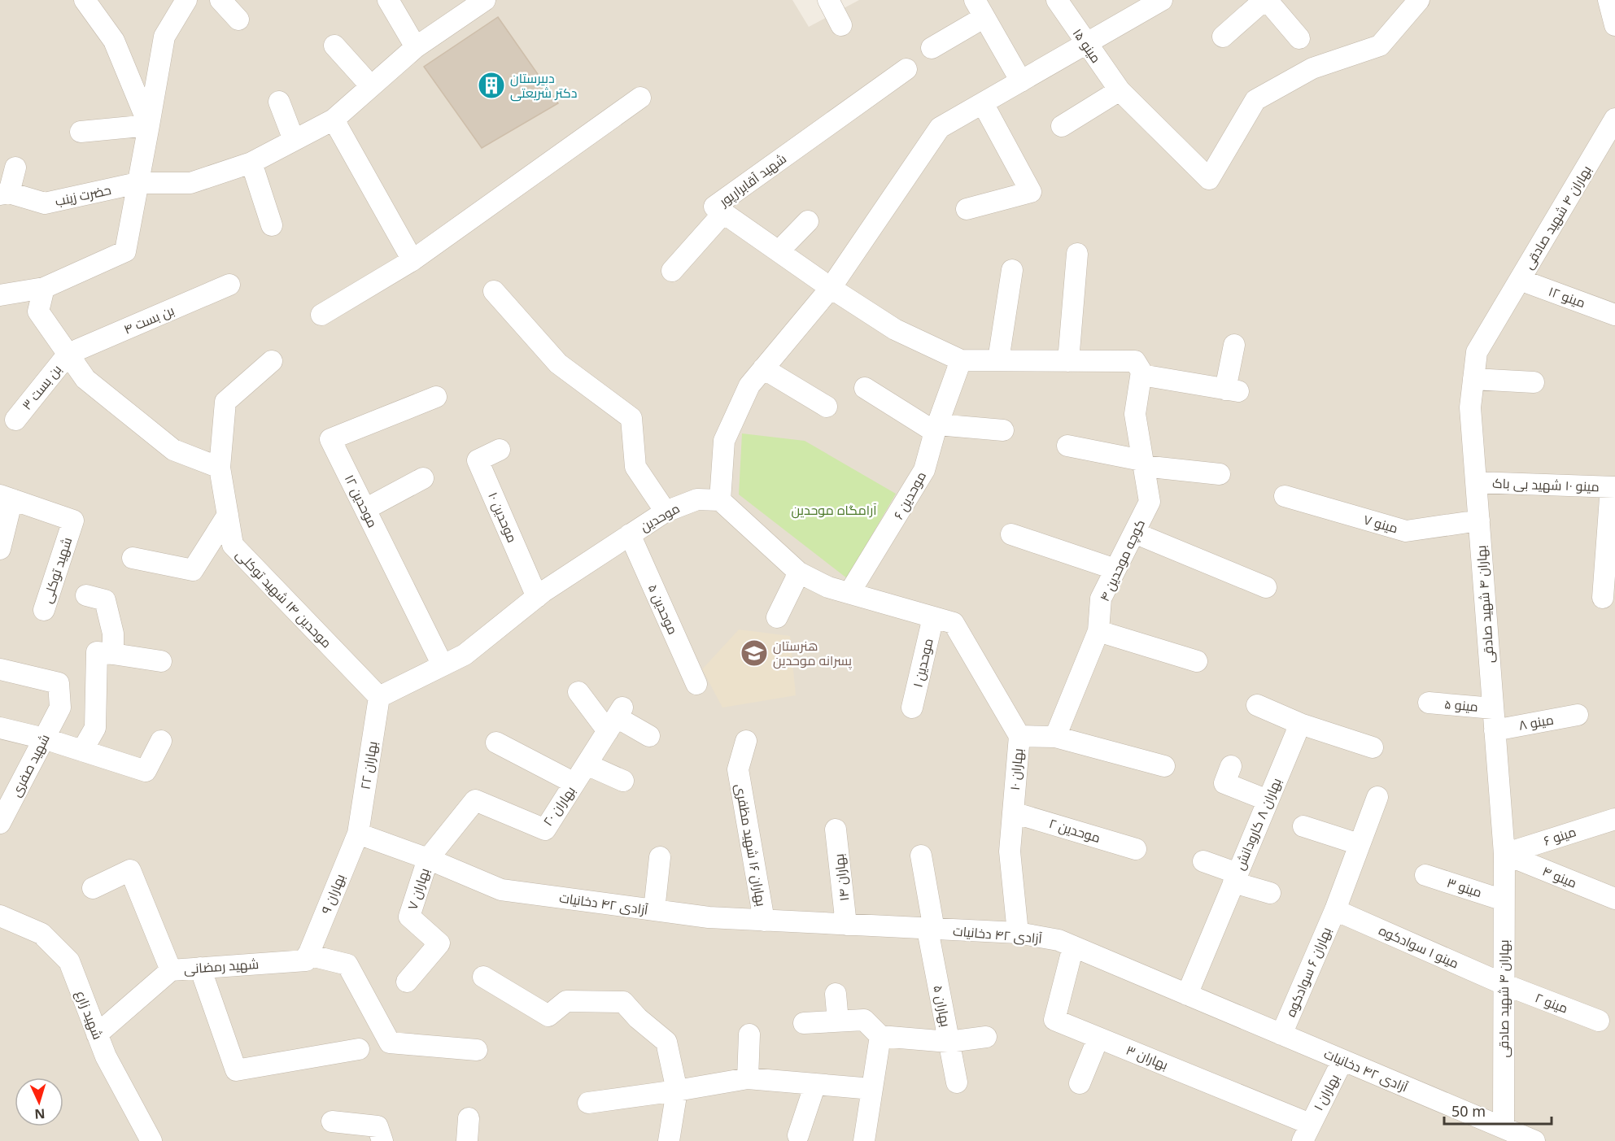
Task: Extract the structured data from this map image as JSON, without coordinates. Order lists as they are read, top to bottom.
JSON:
{
  "streets": {
    "street": [
      "مینو ۱۵",
      "شهید آقابرارپور",
      "حضرت زینب",
      "بهاران ۴ شهید صادقی",
      "مینو ۱۲",
      "بن بست ۴",
      "بن بست ۳",
      "مینو ۱۰ شهید بی باک",
      "موحدین ۶",
      "موحدین ۱۲",
      "موحدین ۱۰",
      "موحدین",
      "مینو ۷",
      "کوچه موحدین ۴",
      "شهید توکلی",
      "موحدین ۱۴ شهید توکلی",
      "موحدین ۵",
      "موحدین ۱",
      "مینو ۵",
      "مینو ۸",
      "شهید صفری",
      "بهاران ۲۲",
      "بهاران ۱۰",
      "بهاران ۲۰",
      "بهاران ۸ کارودانش",
      "موحدین ۲",
      "مینو ۶",
      "بهاران ۱۶ شهید مظفری",
      "مینو ۴",
      "بهاران ۱۴",
      "مینو ۳",
      "بهاران ۷",
      "بهاران ۹",
      "آزادی ۴۲ دخانیات",
      "مینو ۱ سوادکوه",
      "شهید رمضانی",
      "بهاران ۶ سوادکوه",
      "مینو ۲",
      "بهاران ۵",
      "شهید زارع",
      "بهاران ۳",
      "بهاران ۱"
    ]
  },
  "crossings": [
    ["شهید آقابرارپور", "موحدین ۶"],
    ["بهاران ۴ شهید صادقی", "مینو ۱۲"],
    ["بهاران ۴ شهید صادقی", "مینو ۱۰ شهید بی باک"],
    ["بهاران ۴ شهید صادقی", "مینو ۷"],
    ["بهاران ۴ شهید صادقی", "مینو ۵"],
    ["بهاران ۴ شهید صادقی", "مینو ۸"],
    ["بهاران ۴ شهید صادقی", "مینو ۶"],
    ["بهاران ۴ شهید صادقی", "مینو ۴"],
    ["بهاران ۴ شهید صادقی", "مینو ۳"],
    ["بهاران ۴ شهید صادقی", "آزادی ۴۲ دخانیات"],
    ["بهاران ۴ شهید صادقی", "مینو ۱ سوادکوه"],
    ["بهاران ۴ شهید صادقی", "مینو ۲"],
    ["بن بست ۴", "بن بست ۳"],
    ["موحدین ۱۲", "موحدین"],
    ["موحدین ۱۰", "موحدین"],
    ["موحدین", "موحدین ۱۴ شهید توکلی"],
    ["موحدین", "موحدین ۵"],
    ["موحدین", "بهاران ۲۲"],
    ["موحدین ۱۴ شهید توکلی", "بهاران ۲۲"],
    ["موحدین ۱", "بهاران ۱۰"],
    ["بهاران ۲۲", "بهاران ۹"],
    ["بهاران ۲۲", "آزادی ۴۲ دخانیات"],
    ["بهاران ۱۰", "موحدین ۲"],
    ["بهاران ۱۰", "آزادی ۴۲ دخانیات"],
    ["بهاران ۲۰", "بهاران ۷"],
    ["بهاران ۲۰", "آزادی ۴۲ دخانیات"],
    ["بهاران ۸ کارودانش", "آزادی ۴۲ دخانیات"],
    ["مینو ۶", "مینو ۴"],
    ["بهاران ۱۶ شهید مظفری", "آزادی ۴۲ دخانیات"],
    ["بهاران ۱۴", "آزادی ۴۲ دخانیات"],
    ["بهاران ۷", "آزادی ۴۲ دخانیات"],
    ["بهاران ۹", "آزادی ۴۲ دخانیات"],
    ["بهاران ۹", "شهید رمضانی"],
    ["آزادی ۴۲ دخانیات", "بهاران ۶ سوادکوه"],
    ["آزادی ۴۲ دخانیات", "بهاران ۵"],
    ["آزادی ۴۲ دخانیات", "بهاران ۳"],
    ["آزادی ۴۲ دخانیات", "بهاران ۱"],
    ["مینو ۱ سوادکوه", "بهاران ۶ سوادکوه"],
    ["مینو ۱ سوادکوه", "مینو ۲"],
    ["شهید رمضانی", "شهید زارع"],
    ["بهاران ۳", "بهاران ۱"]
  ],
  "parks": ["آرامگاه موحدین"],
  "places": {
    "building": ["دبیرستان دکتر شریعتی"],
    "school or university": ["هنرستان پسرانه موحدین"]
  },
  "scale_bar": "50 m",
  "north": "bottom"
}
